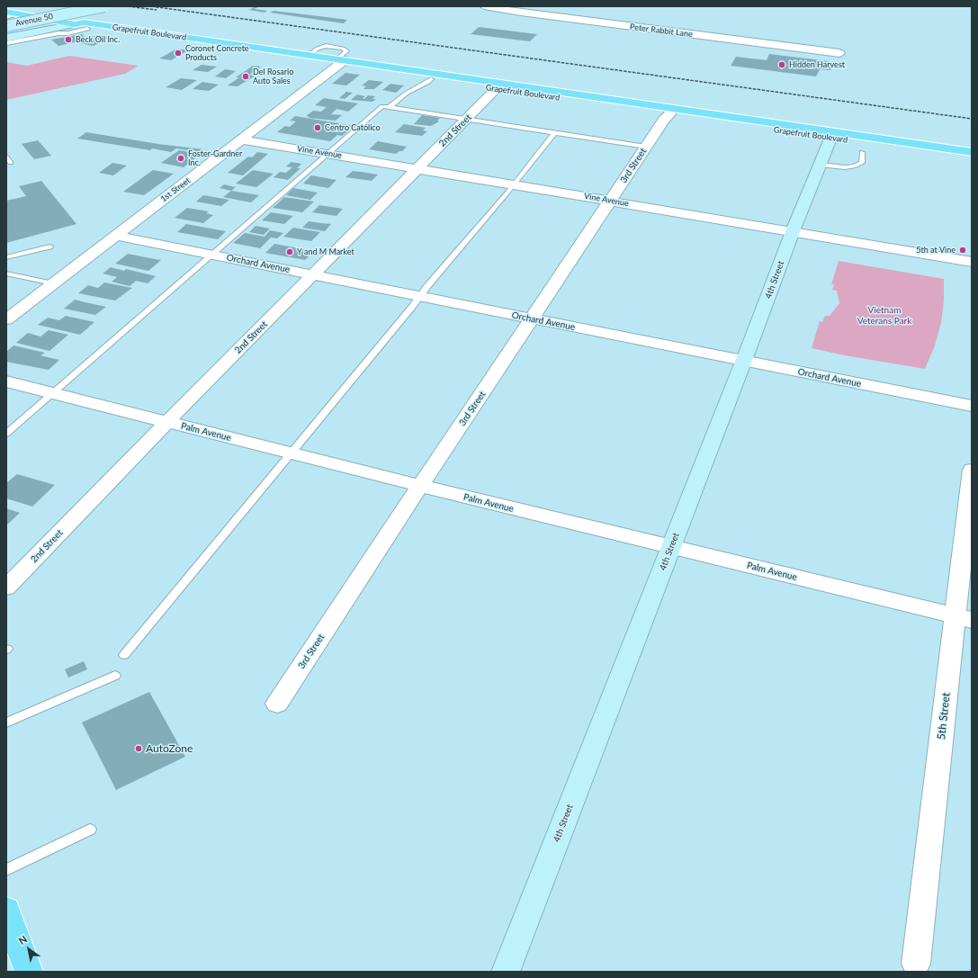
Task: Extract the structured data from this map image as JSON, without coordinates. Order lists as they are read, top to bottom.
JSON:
{
  "streets": {
    "main road": ["Grapefruit Boulevard"],
    "street": [
      "Avenue 50",
      "Peter Rabbit Lane",
      "2nd Street",
      "Vine Avenue",
      "3rd Street",
      "1st Street",
      "Orchard Avenue",
      "4th Street",
      "Palm Avenue",
      "5th Street"
    ]
  },
  "crossings": [
    ["Grapefruit Boulevard", "2nd Street"],
    ["Grapefruit Boulevard", "3rd Street"],
    ["Grapefruit Boulevard", "1st Street"],
    ["Grapefruit Boulevard", "4th Street"],
    ["2nd Street", "Vine Avenue"],
    ["2nd Street", "Orchard Avenue"],
    ["2nd Street", "Palm Avenue"],
    ["Vine Avenue", "3rd Street"],
    ["Vine Avenue", "1st Street"],
    ["Vine Avenue", "4th Street"],
    ["3rd Street", "Orchard Avenue"],
    ["3rd Street", "Palm Avenue"],
    ["1st Street", "Orchard Avenue"],
    ["Orchard Avenue", "4th Street"],
    ["4th Street", "Palm Avenue"],
    ["Palm Avenue", "5th Street"]
  ],
  "parks": ["Vietnam Veterans Park"],
  "places": [
    "Beck Oil Inc.",
    "Coronet Concrete Products",
    "Hidden Harvest",
    "Del Rosario Auto Sales",
    "Centro Católico",
    "Foster-Gardner Inc.",
    "5th at Vine",
    "Y and M Market",
    "AutoZone"
  ],
  "north": "top left"
}
